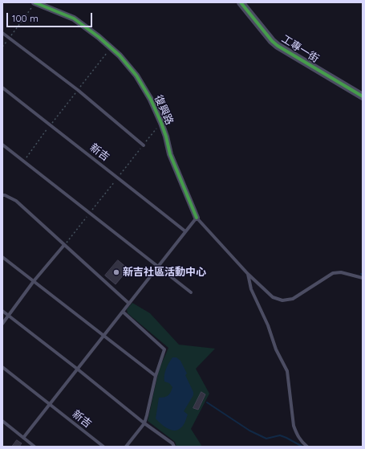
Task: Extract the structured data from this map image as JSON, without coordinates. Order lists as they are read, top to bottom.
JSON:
{
  "streets": {
    "street": ["工專一街", "復興路"],
    "lane": ["新吉"]
  },
  "places": ["新吉社區活動中心"],
  "scale_bar": "100 m"
}
